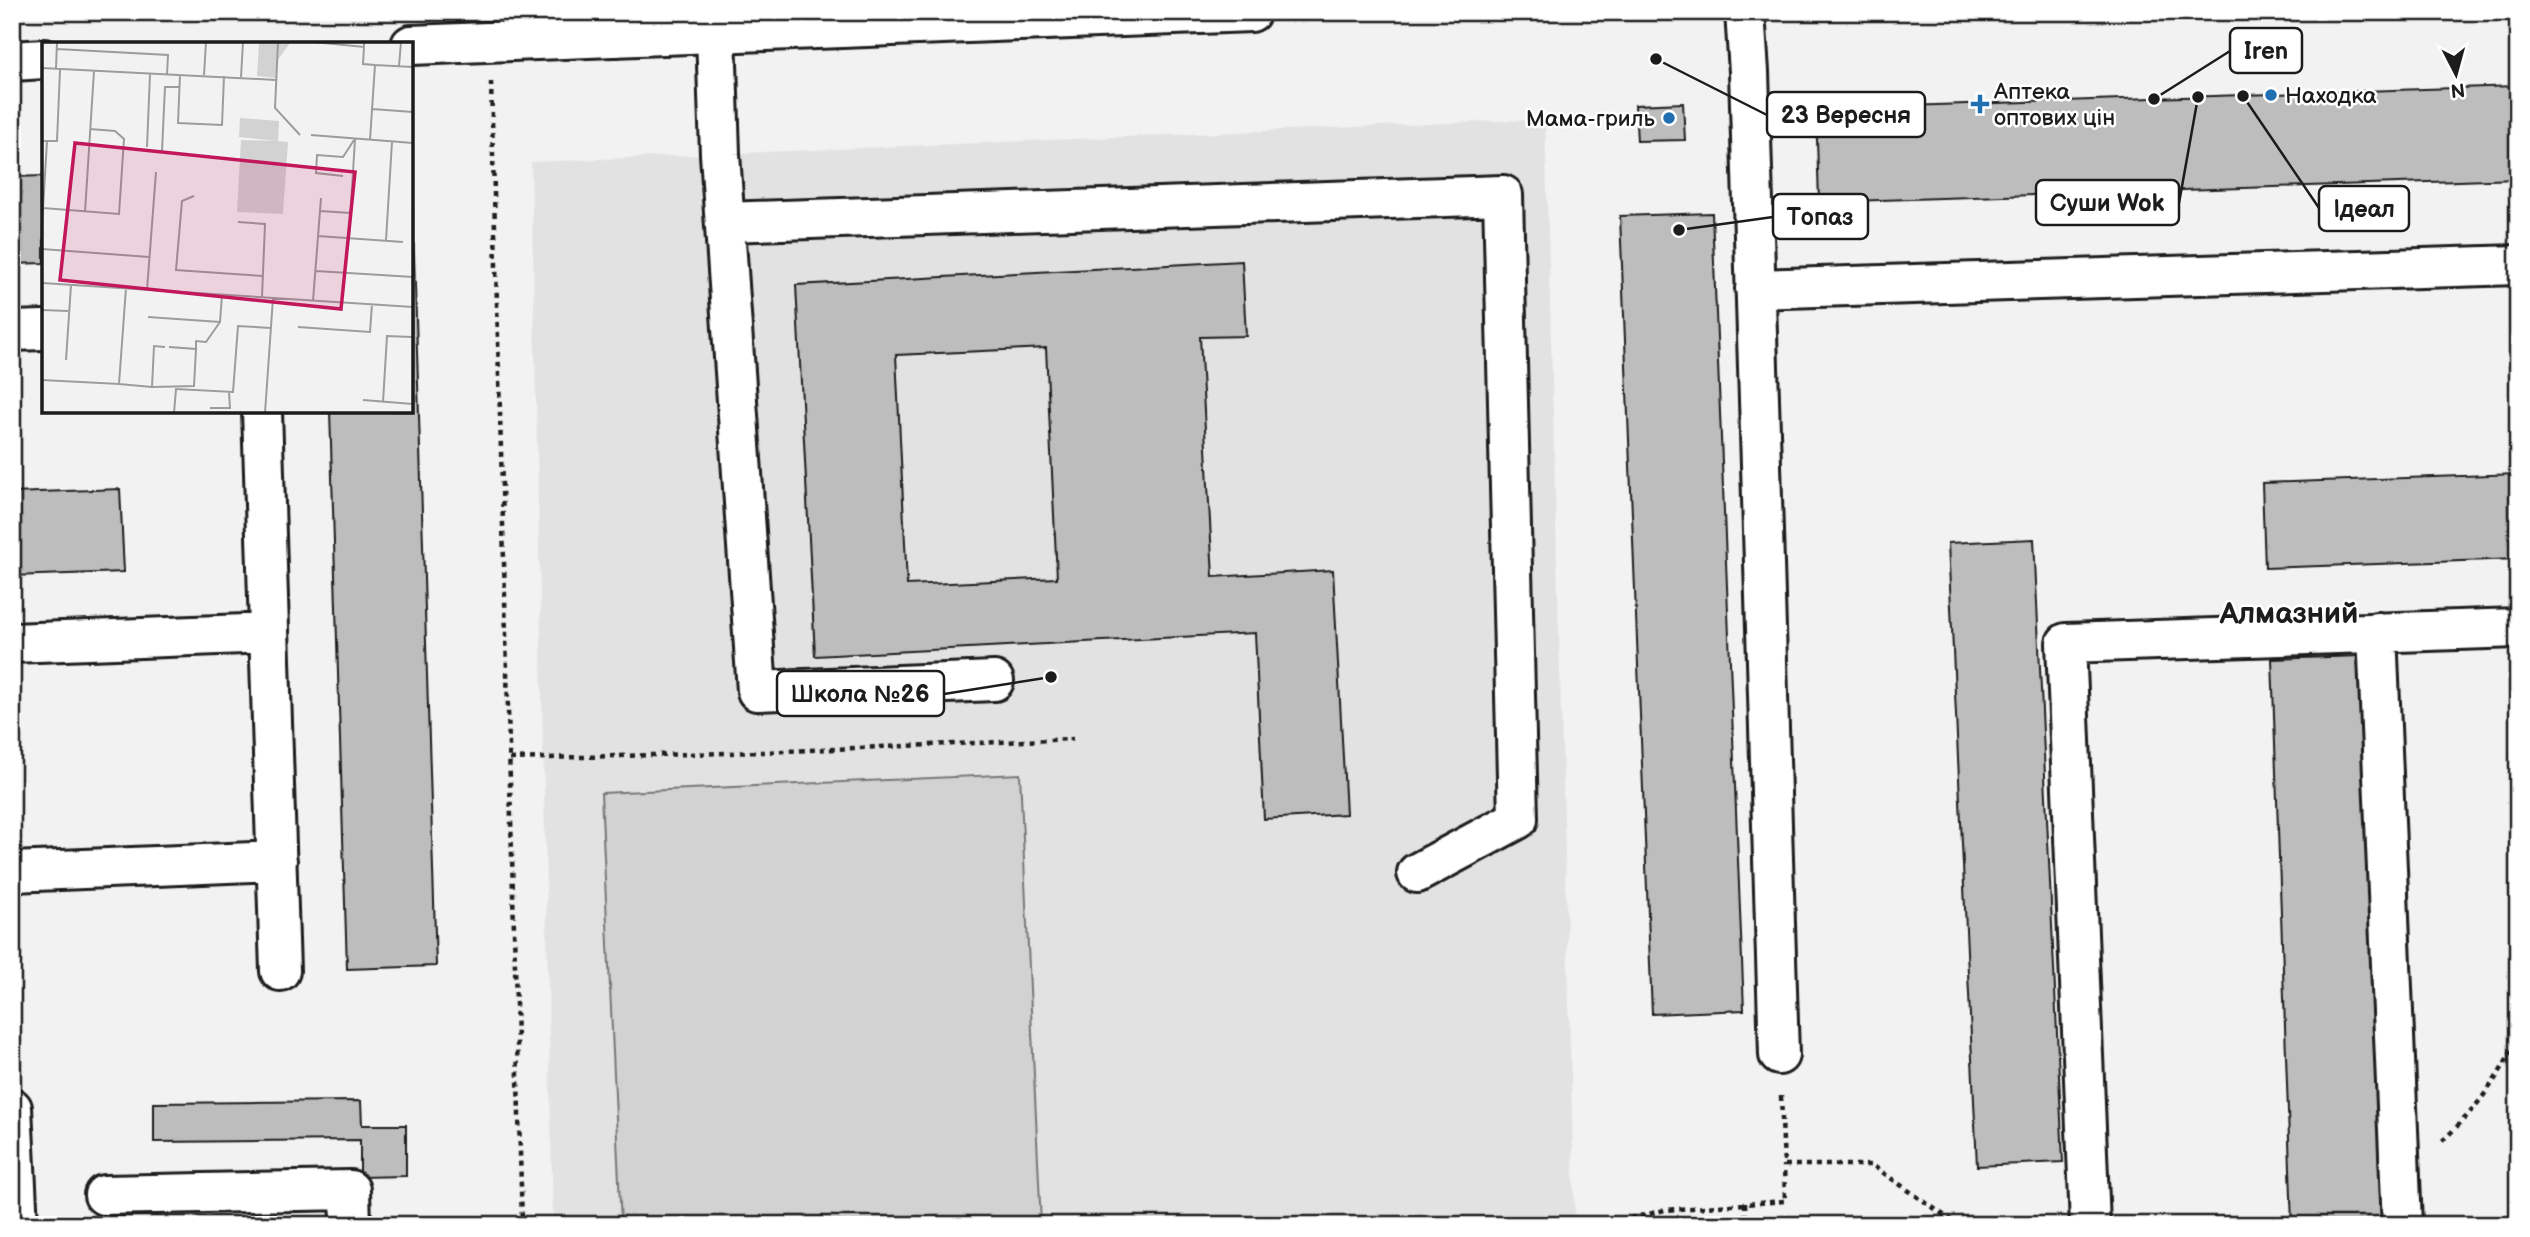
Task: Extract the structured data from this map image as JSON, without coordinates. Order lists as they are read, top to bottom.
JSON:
{
  "districts": ["Алмазний"],
  "places": {
    "other": [
      "23 Вересня",
      "Находка",
      "Ідеал",
      "Суши Wok",
      "Iren",
      "Мама-гриль",
      "Топаз",
      "Школа №26"
    ],
    "health": ["Аптека оптових цін"]
  },
  "north": "bottom"
}
